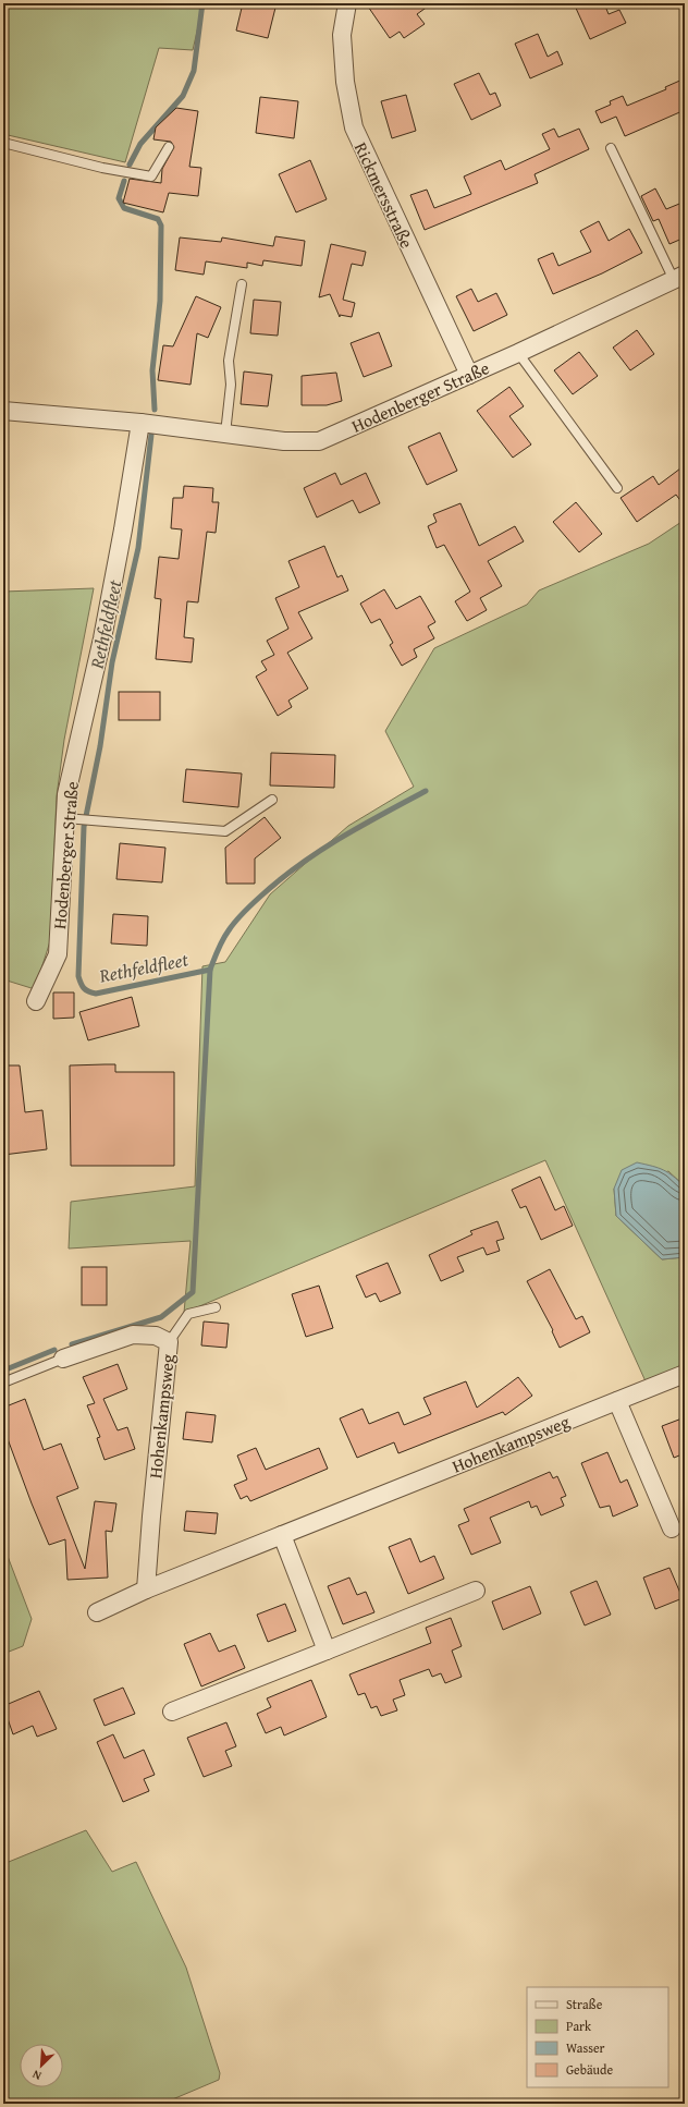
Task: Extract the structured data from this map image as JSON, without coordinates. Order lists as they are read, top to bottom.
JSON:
{
  "streets": {
    "street": ["Rickmersstraße", "Hodenberger Straße", "Hohenkampsweg"]
  },
  "crossings": [
    ["Rickmersstraße", "Hodenberger Straße"]
  ],
  "water": ["Rethfeldfleet"],
  "legend": [
    "Straße",
    "Park",
    "Wasser",
    "Gebäude"
  ],
  "north": "bottom left"
}
